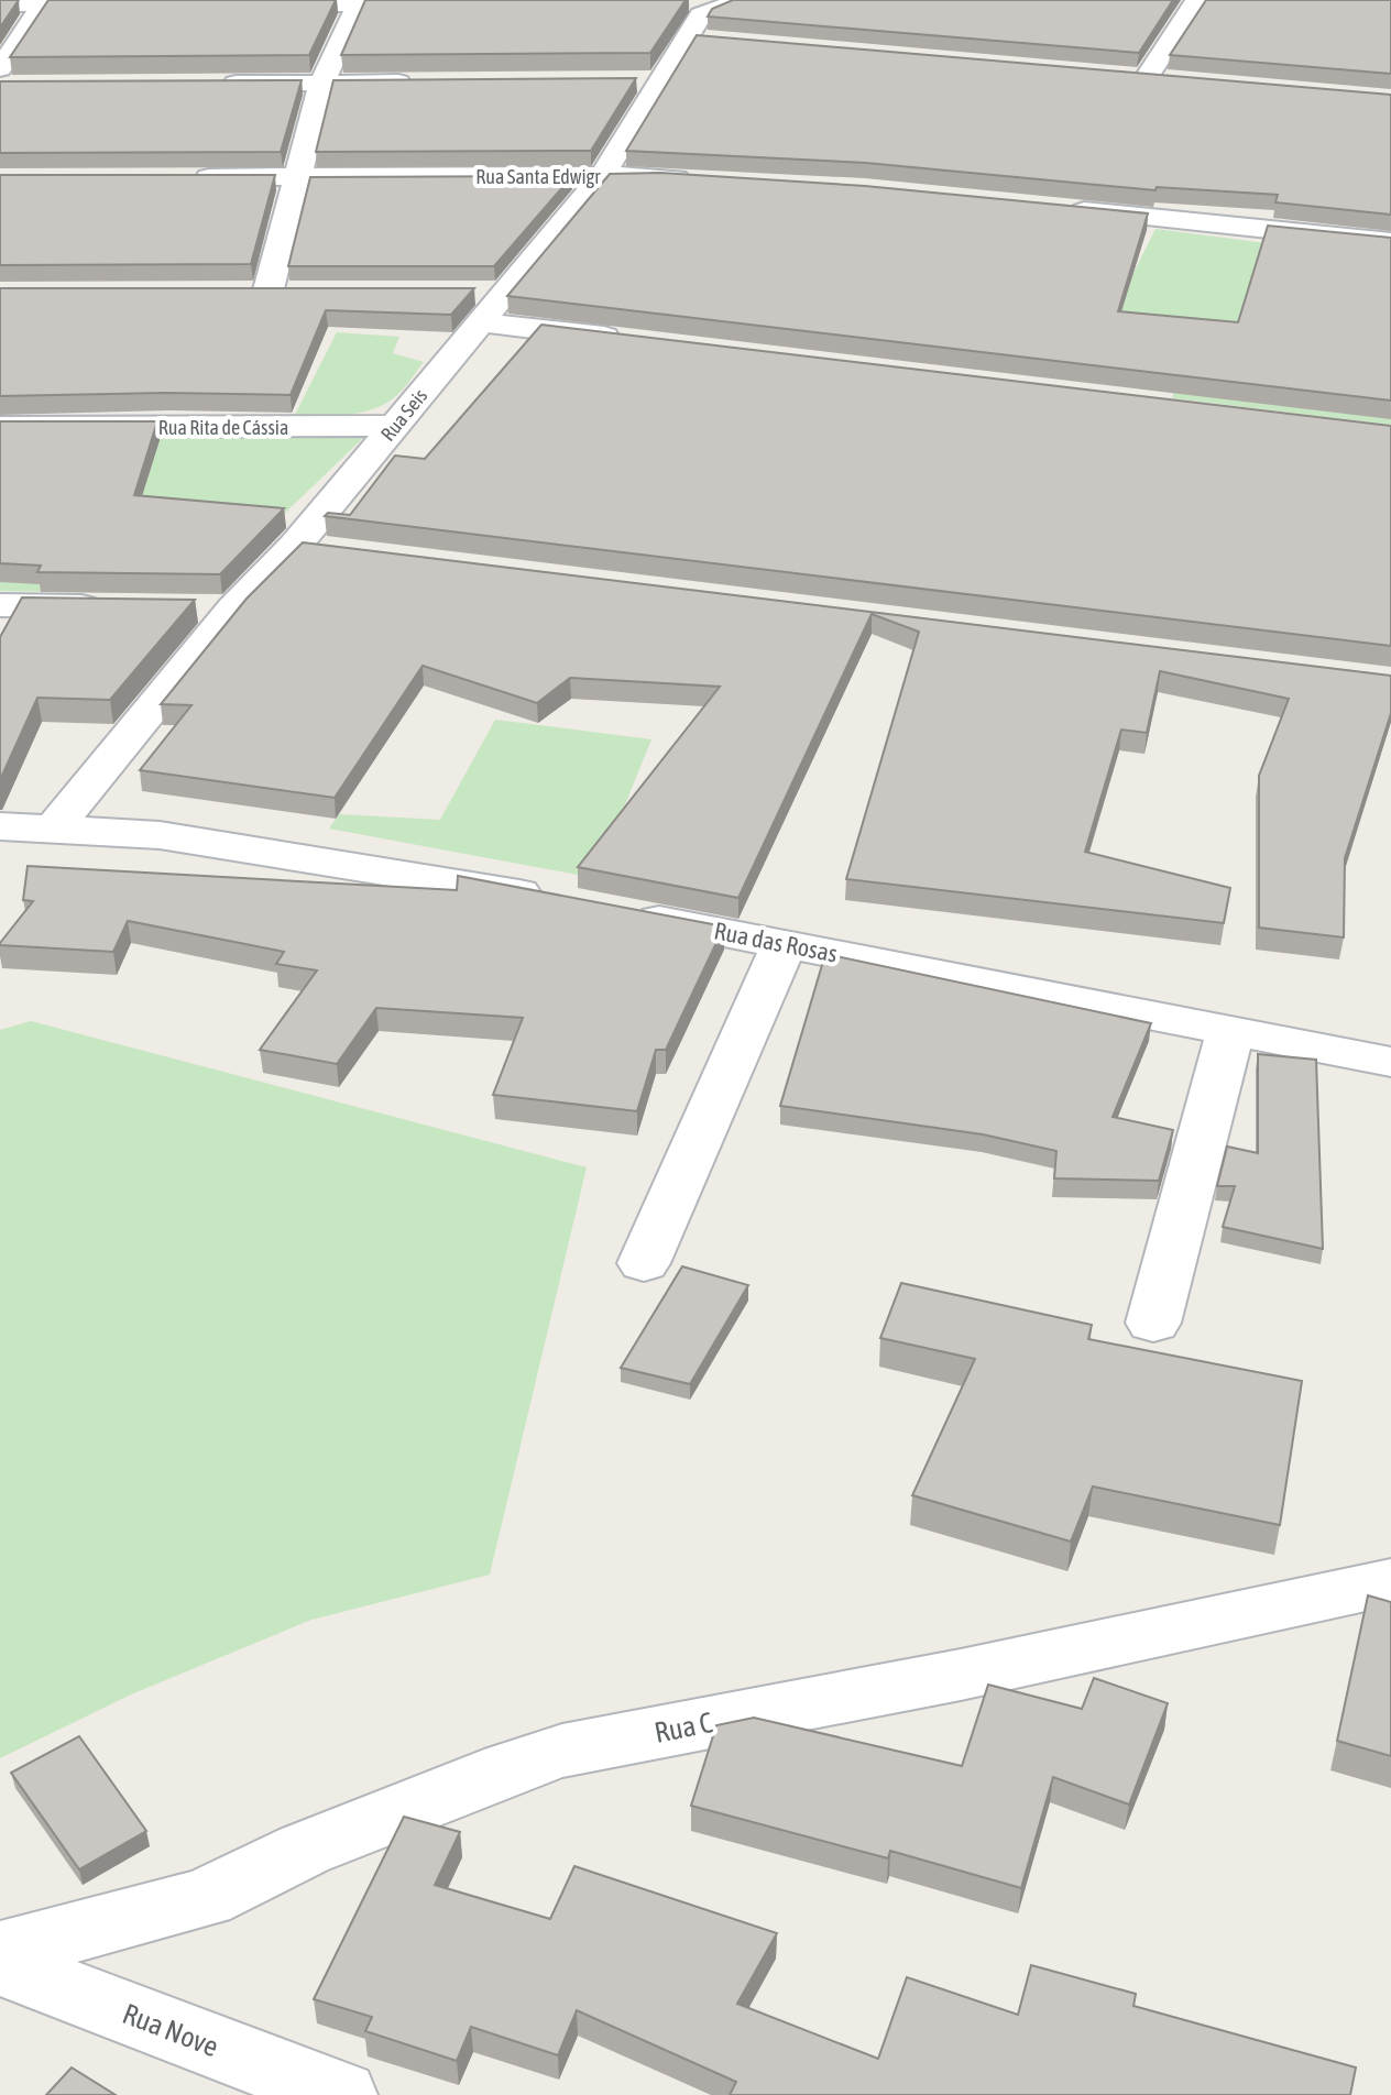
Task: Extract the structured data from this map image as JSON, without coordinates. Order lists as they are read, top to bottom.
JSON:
{
  "streets": {
    "street": [
      "Rua Santa Edwigr",
      "Rua Seis",
      "Rua Rita de Cássia",
      "Rua das Rosas",
      "Rua C",
      "Rua Nove"
    ]
  },
  "crossings": [
    ["Rua Seis", "Rua Rita de Cássia"]
  ]
}
